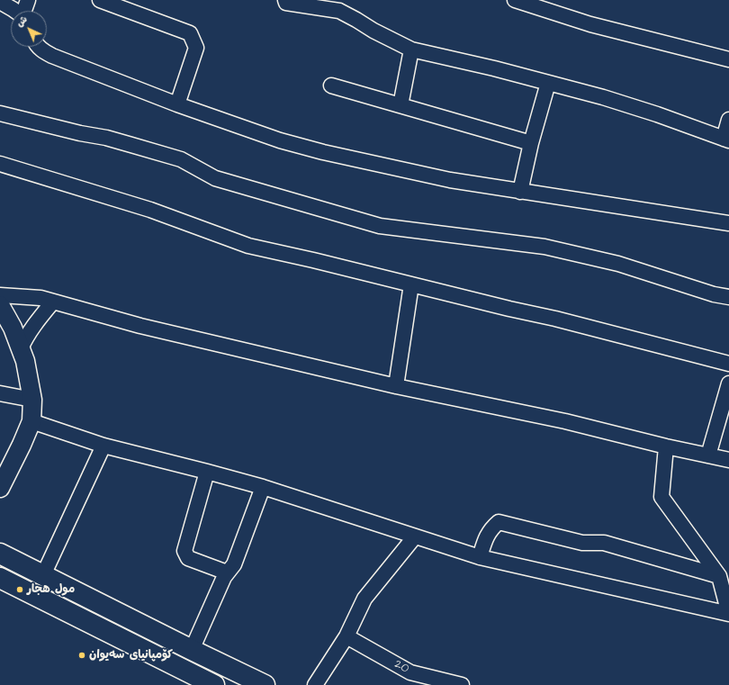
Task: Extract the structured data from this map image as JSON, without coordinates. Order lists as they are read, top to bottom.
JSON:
{
  "streets": {
    "street": ["20"]
  },
  "places": ["مول هجار", "کۆمپانیای سەیوان"],
  "north": "top left"
}
